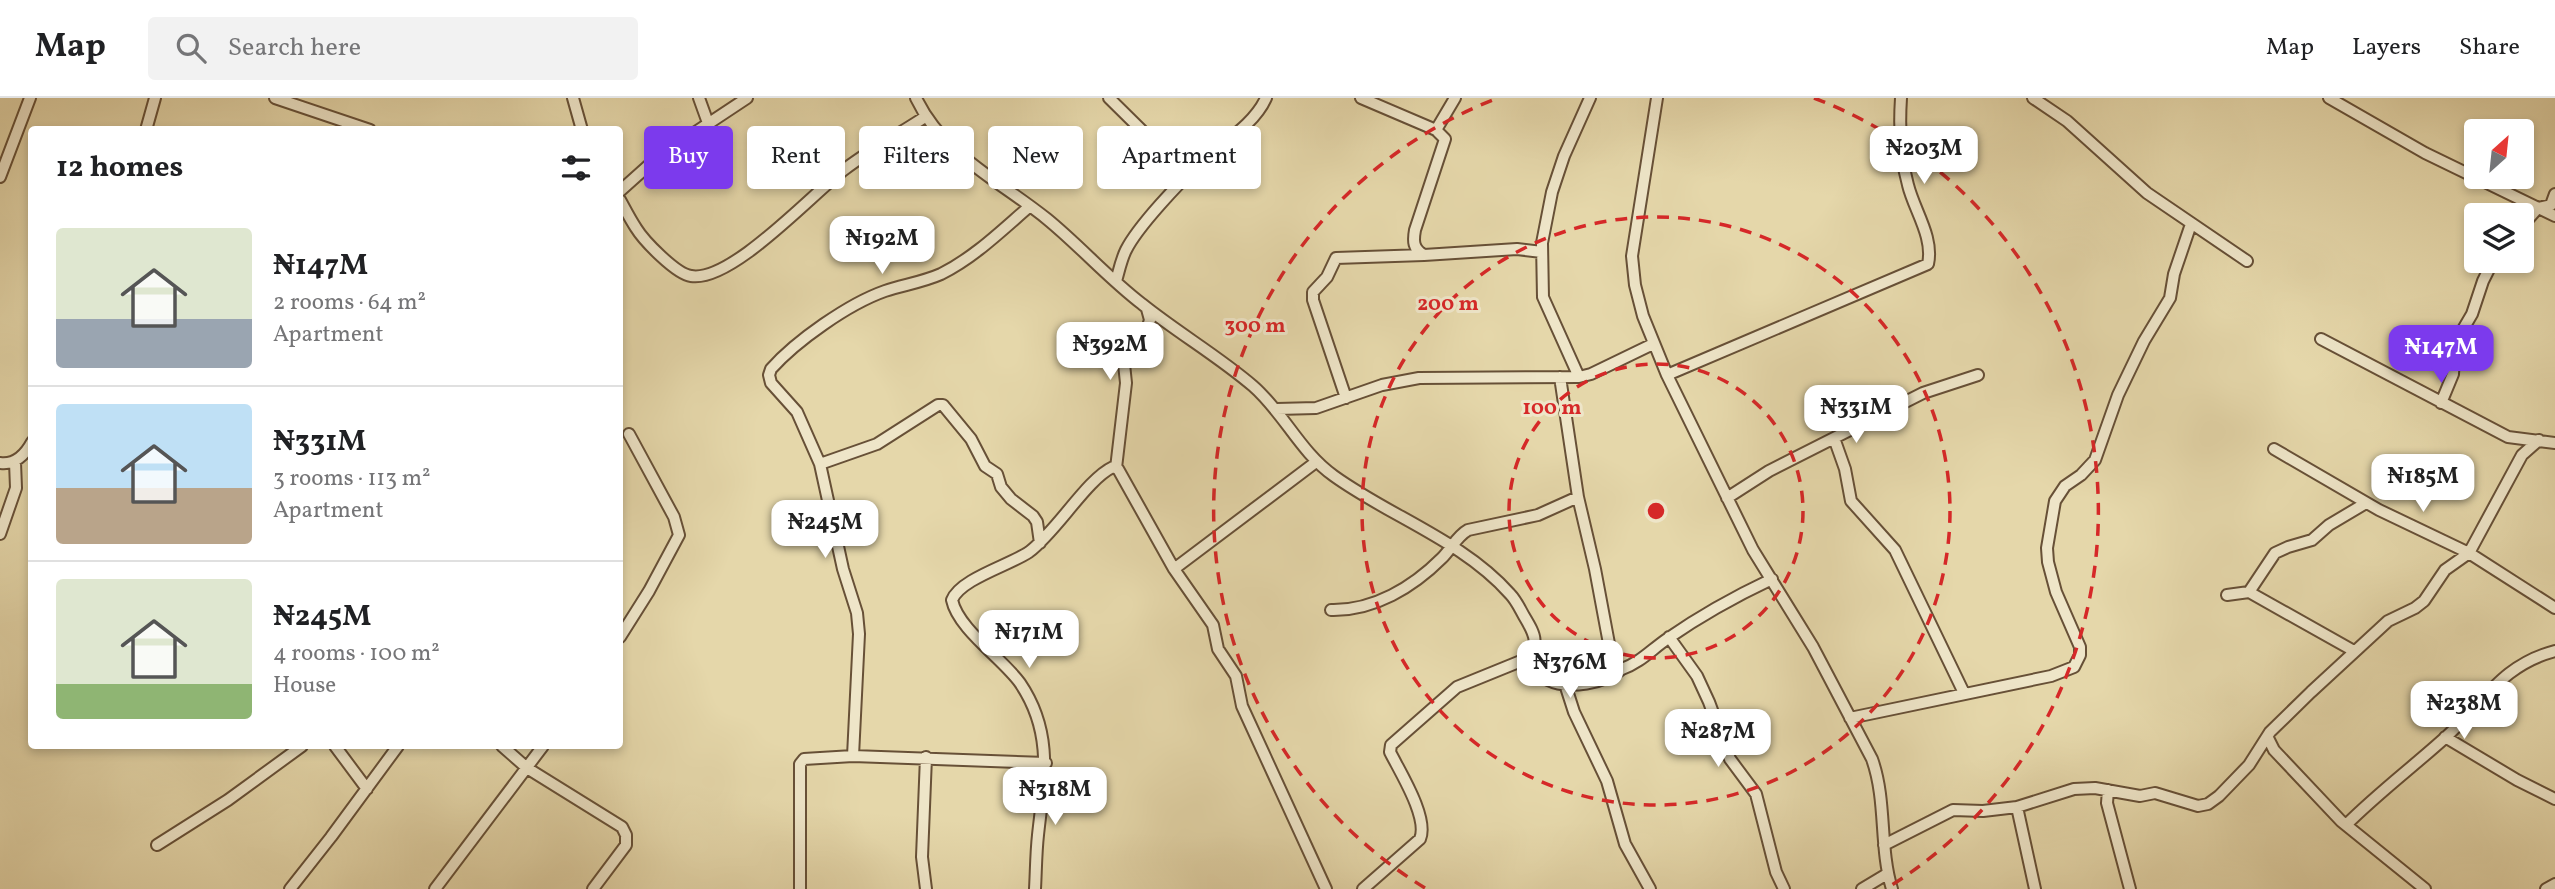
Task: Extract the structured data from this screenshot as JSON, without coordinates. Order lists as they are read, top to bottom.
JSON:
{
  "north": "top right",
  "page": {
    "header": "Map",
    "search": "Search here",
    "nav": ["Map", "Layers", "Share"],
    "price": [
      "₦203M",
      "₦192M",
      "₦392M",
      "₦147M",
      "₦331M",
      "₦185M",
      "₦245M",
      "₦171M",
      "₦376M",
      "₦238M",
      "₦287M",
      "₦318M"
    ],
    "chip": [
      "Buy",
      "Rent",
      "Filters",
      "New",
      "Apartment"
    ],
    "heading": "12 homes",
    "list": [
      {
        "name": "₦147M",
        "note": "2 rooms · 64 m² · Apartment"
      },
      {
        "name": "₦331M",
        "note": "3 rooms · 113 m² · Apartment"
      },
      {
        "name": "₦245M",
        "note": "4 rooms · 100 m² · House"
      }
    ]
  },
  "rings": ["200 m", "300 m", "100 m"]
}
